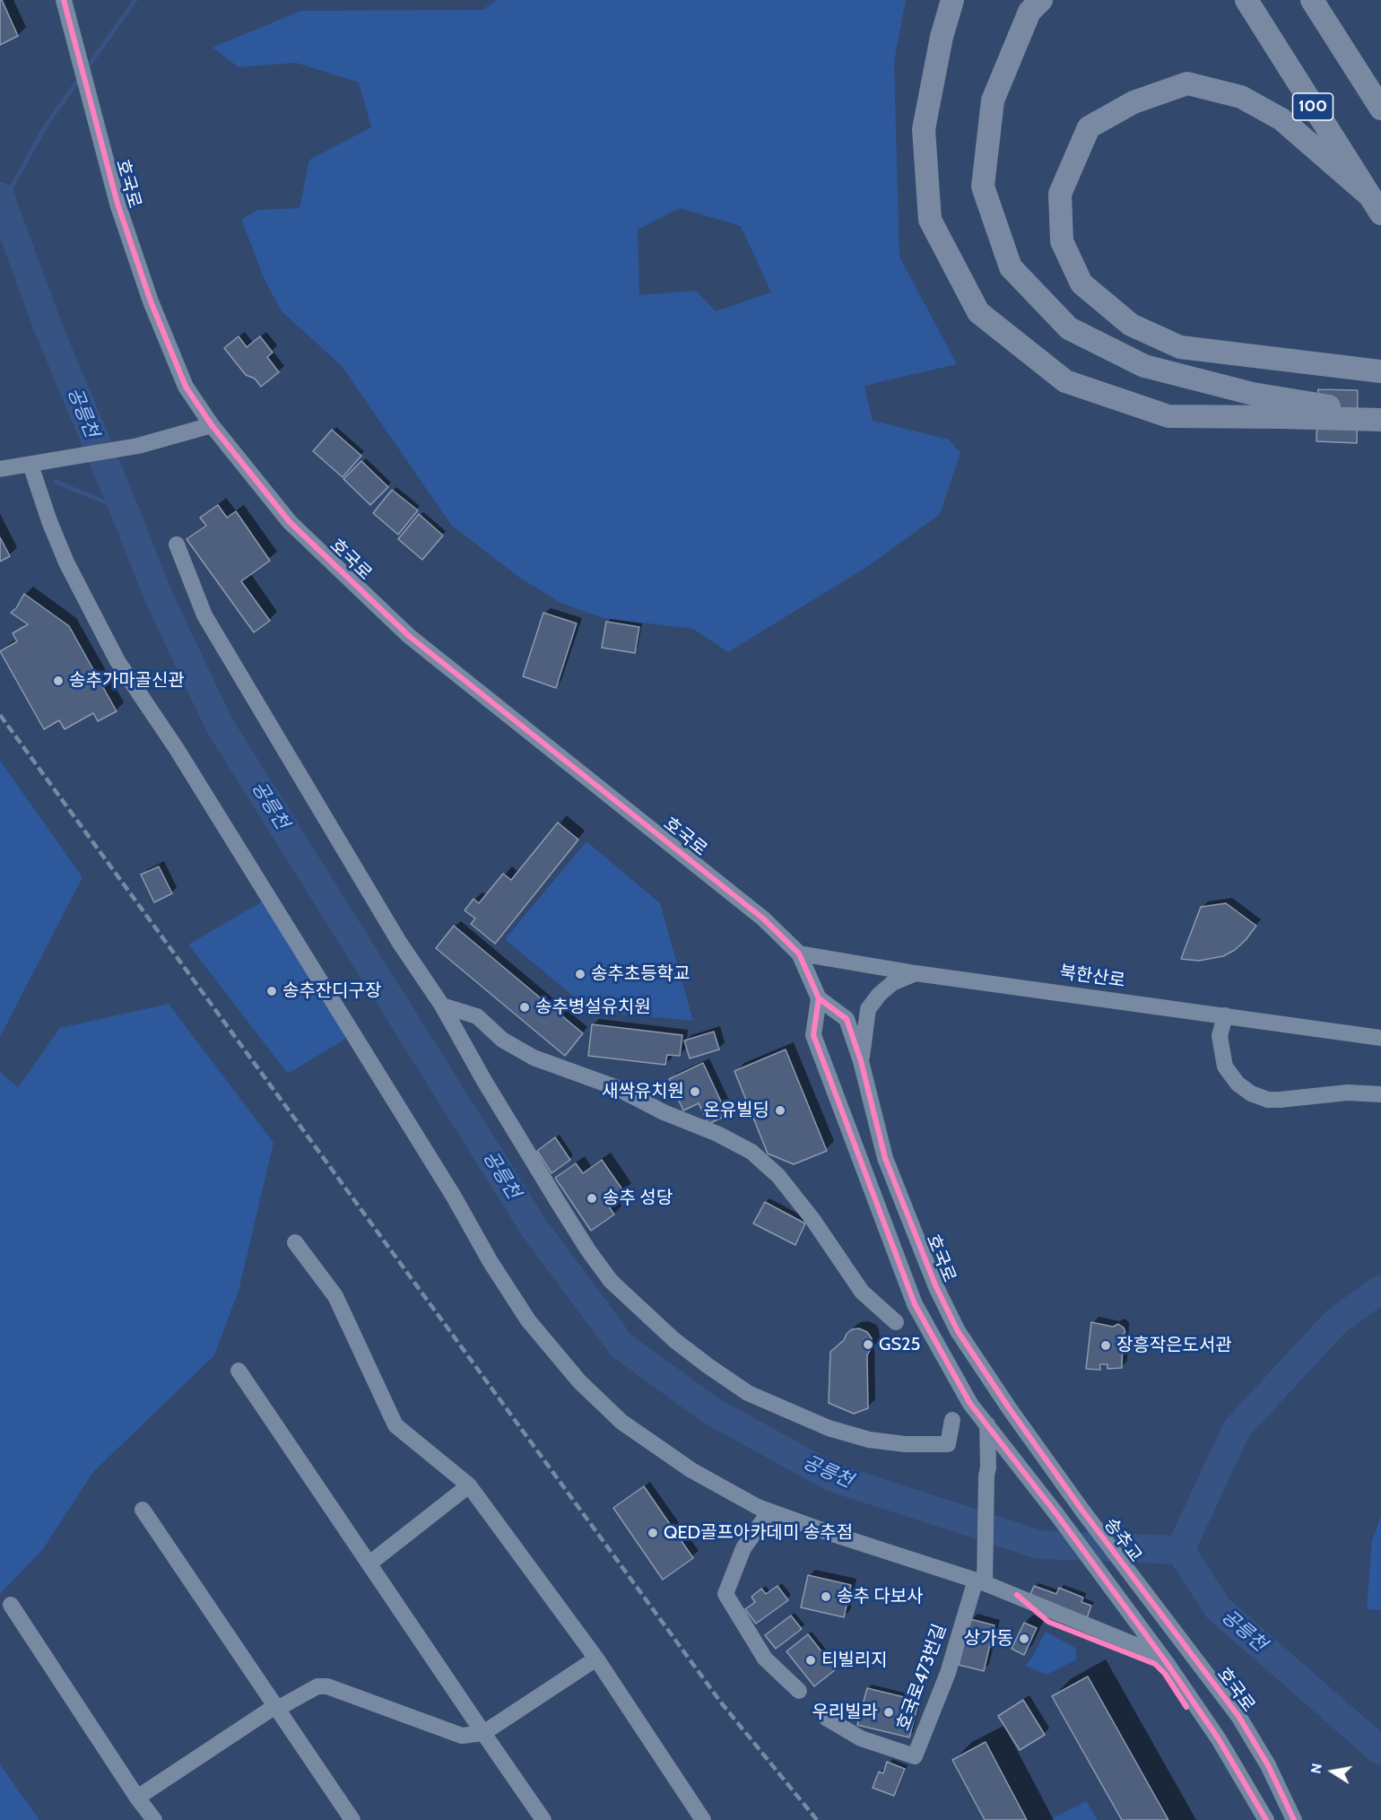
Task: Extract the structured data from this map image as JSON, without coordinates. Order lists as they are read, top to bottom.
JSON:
{
  "streets": {
    "highway": ["100"],
    "street": [
      "호국로",
      "북한산로",
      "송추교",
      "호국로473번길"
    ]
  },
  "crossings": [
    ["호국로", "북한산로"],
    ["호국로", "송추교"]
  ],
  "water": ["공릉천"],
  "places": [
    "송추가마골신관",
    "송추초등학교",
    "송추잔디구장",
    "송추병설유치원",
    "새싹유치원",
    "온유빌딩",
    "송추 성당",
    "GS25",
    "장흥작은도서관",
    "QED골프아카데미 송추점",
    "송추 다보사",
    "상가동",
    "티빌리지",
    "우리빌라"
  ],
  "north": "left"
}
